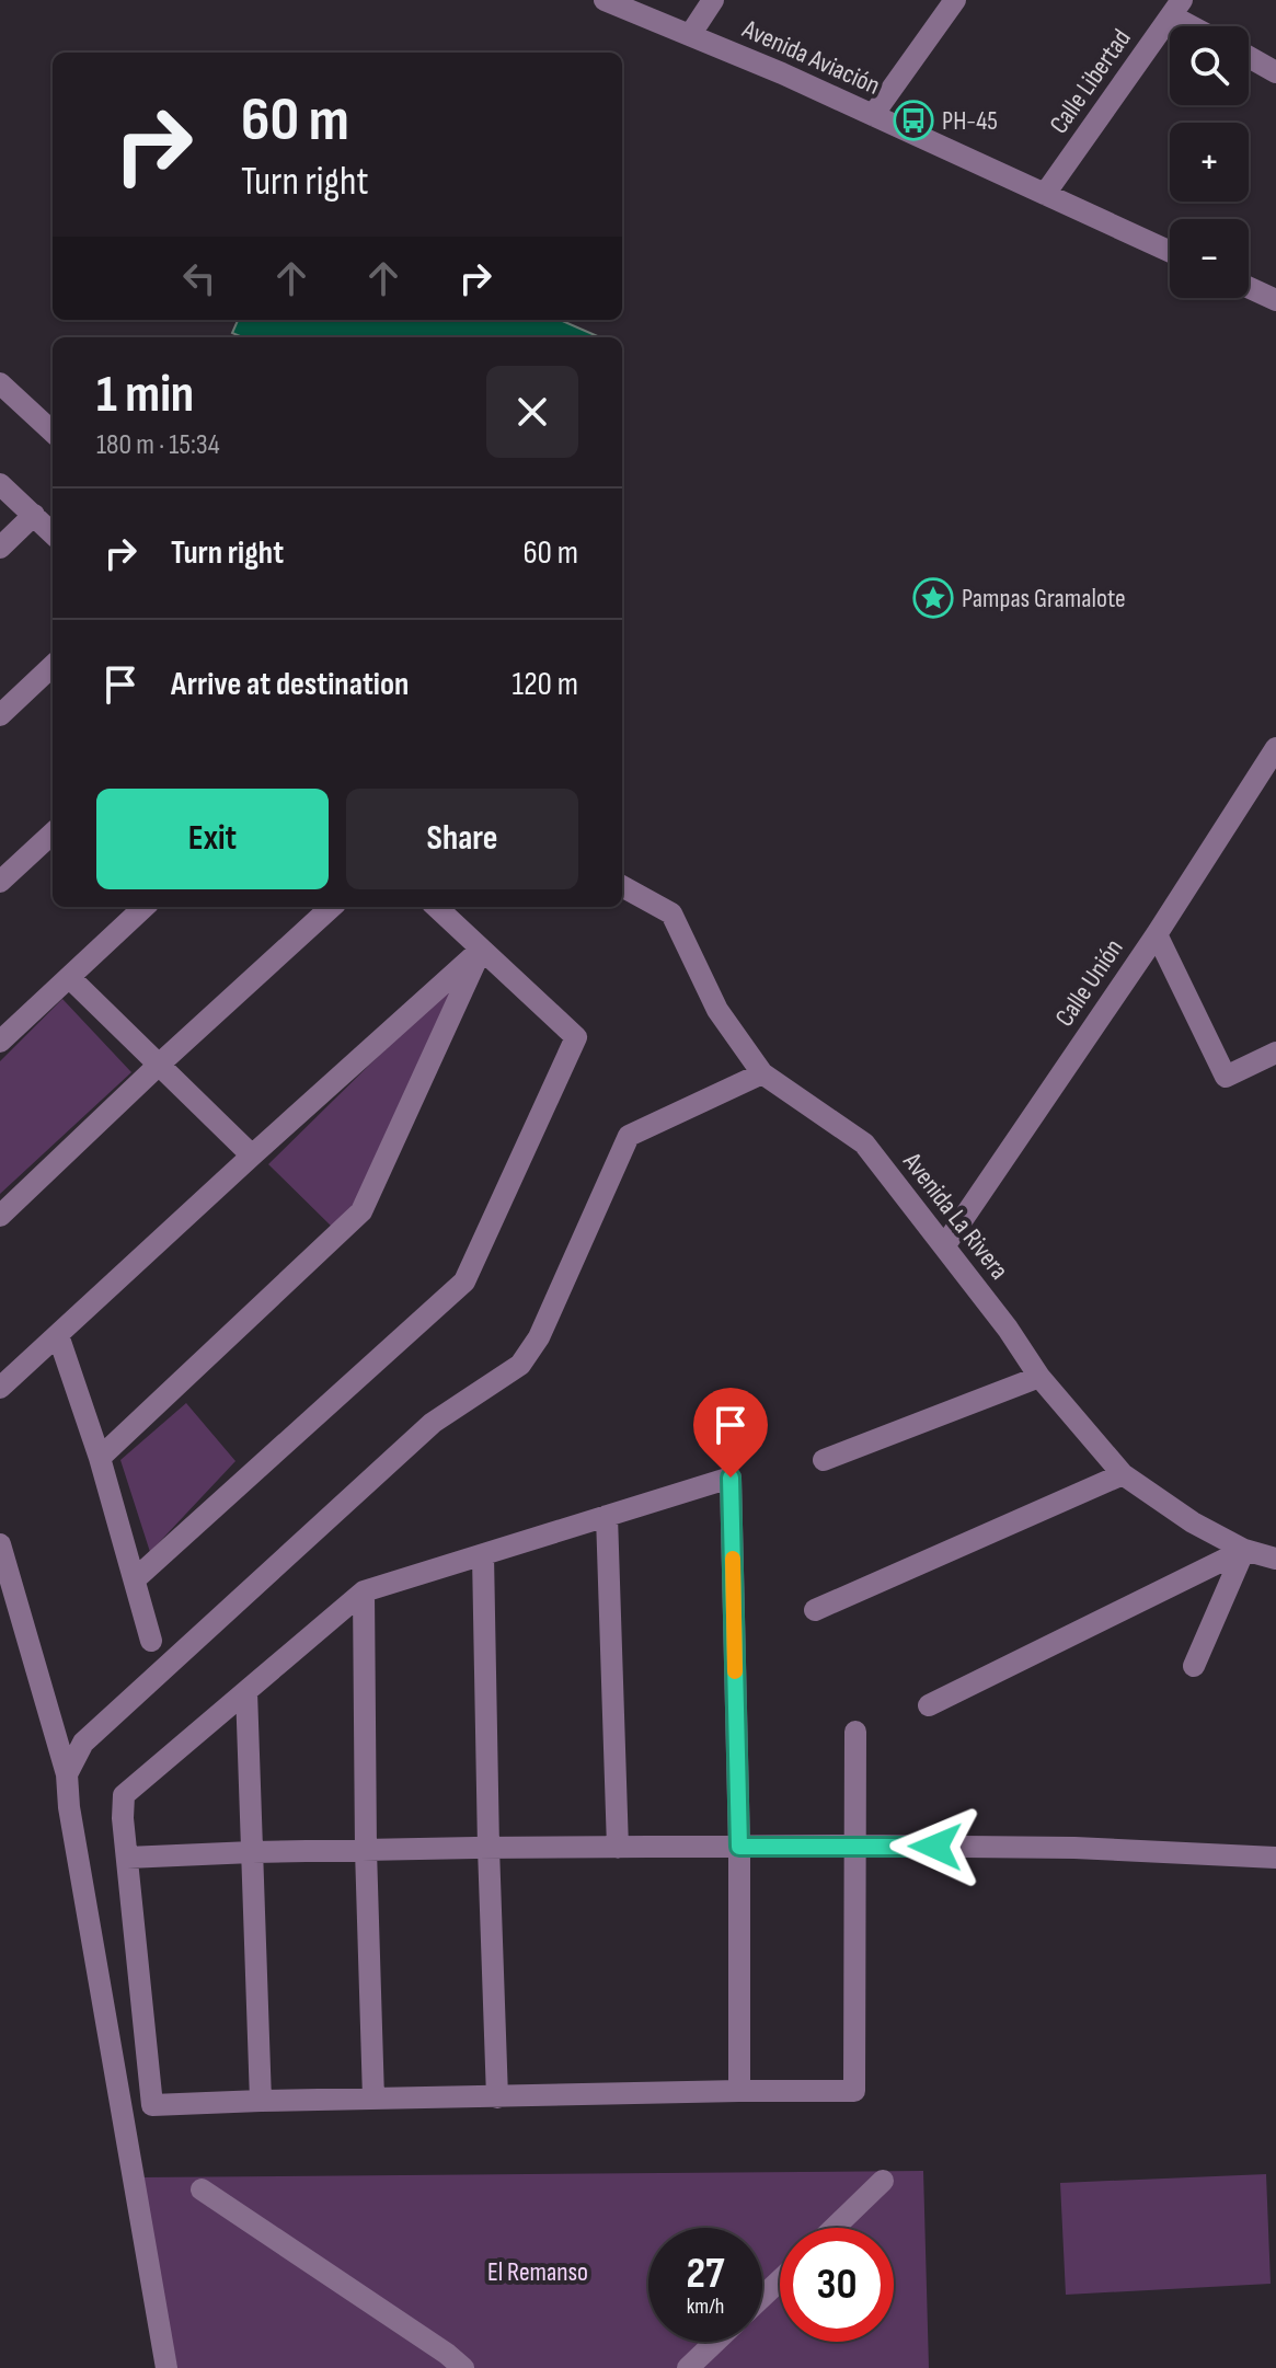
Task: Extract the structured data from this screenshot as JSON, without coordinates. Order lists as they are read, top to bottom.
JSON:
{
  "streets": {
    "street": [
      "Avenida Aviación",
      "Calle Libertad",
      "Calle Unión",
      "Avenida La Rivera"
    ]
  },
  "crossings": [
    ["Avenida Aviación", "Calle Libertad"],
    ["Calle Unión", "Avenida La Rivera"]
  ],
  "parks": ["El Remanso"],
  "places": {
    "bus stop": ["PH-45"],
    "place": ["Pampas Gramalote"]
  },
  "page": {
    "map_buttons": ["+", "−"],
    "turn": ["60 m", "Turn right"],
    "heading": ["1 min", "180 m · 15:34"],
    "list": [
      {
        "name": "Turn right",
        "value": "60 m"
      },
      {
        "name": "Arrive at destination",
        "value": "120 m"
      }
    ],
    "buttons": ["Exit", "Share"],
    "speed": "27 km/h",
    "limit": "30"
  }
}
